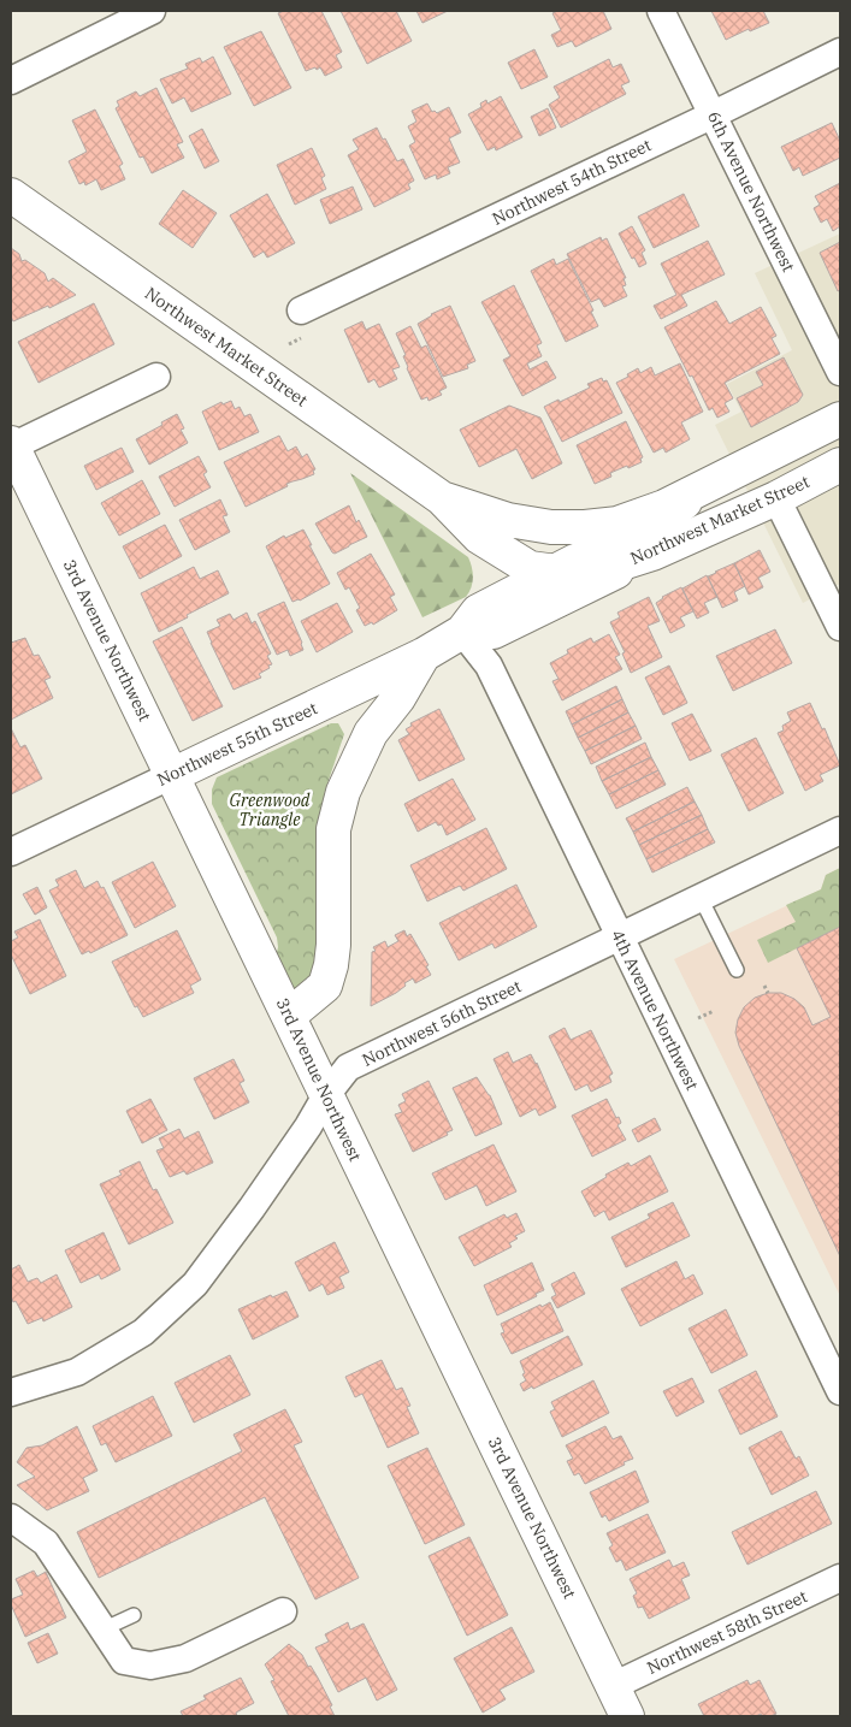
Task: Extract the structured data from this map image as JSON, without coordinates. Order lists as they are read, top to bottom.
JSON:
{
  "streets": {
    "street": [
      "Northwest 54th Street",
      "6th Avenue Northwest",
      "Northwest Market Street",
      "3rd Avenue Northwest",
      "Northwest 55th Street",
      "4th Avenue Northwest",
      "Northwest 56th Street",
      "Northwest 58th Street"
    ]
  },
  "crossings": [
    ["Northwest 54th Street", "6th Avenue Northwest"],
    ["Northwest Market Street", "Northwest 55th Street"],
    ["3rd Avenue Northwest", "Northwest 55th Street"],
    ["3rd Avenue Northwest", "Northwest 56th Street"],
    ["3rd Avenue Northwest", "Northwest 58th Street"],
    ["Northwest 55th Street", "4th Avenue Northwest"],
    ["4th Avenue Northwest", "Northwest 56th Street"]
  ],
  "parks": ["Greenwood Triangle"]
}
